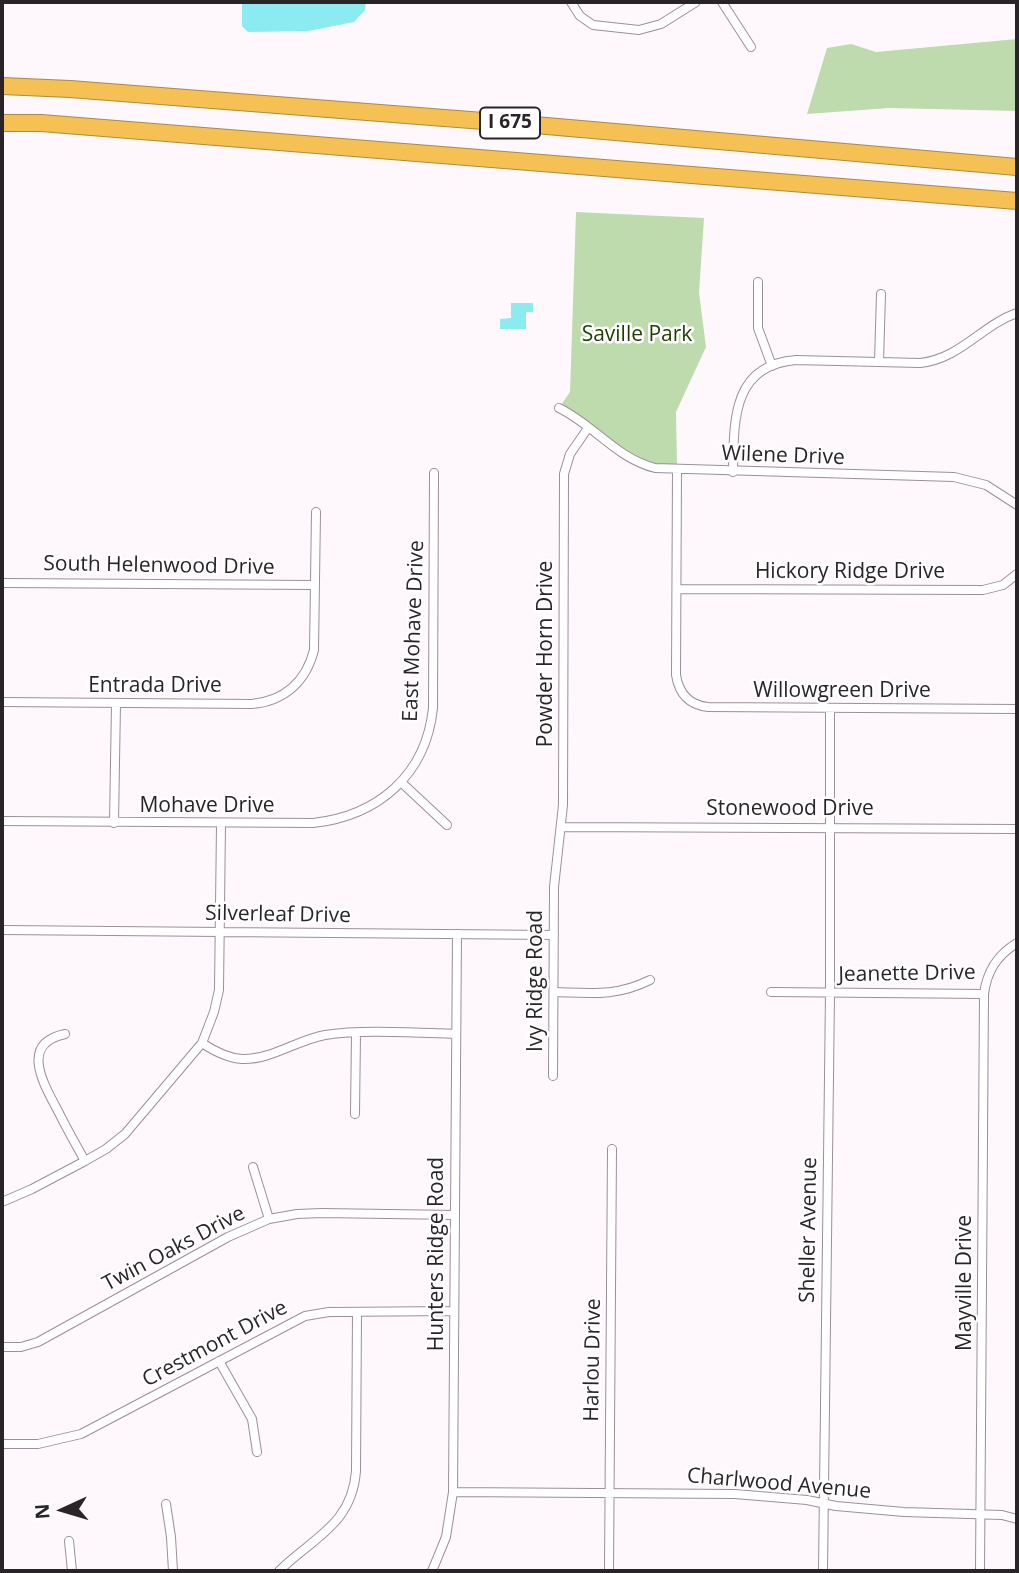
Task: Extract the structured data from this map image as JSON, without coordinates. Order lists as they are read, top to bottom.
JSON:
{
  "streets": {
    "highway": ["I 675"],
    "street": [
      "Wilene Drive",
      "South Helenwood Drive",
      "Hickory Ridge Drive",
      "East Mohave Drive",
      "Powder Horn Drive",
      "Entrada Drive",
      "Willowgreen Drive",
      "Mohave Drive",
      "Stonewood Drive",
      "Silverleaf Drive",
      "Jeanette Drive",
      "Ivy Ridge Road",
      "Sheller Avenue",
      "Twin Oaks Drive",
      "Hunters Ridge Road",
      "Mayville Drive",
      "Crestmont Drive",
      "Harlou Drive",
      "Charlwood Avenue"
    ]
  },
  "crossings": [
    ["Wilene Drive", "Powder Horn Drive"],
    ["South Helenwood Drive", "Entrada Drive"],
    ["Hickory Ridge Drive", "Willowgreen Drive"],
    ["East Mohave Drive", "Mohave Drive"],
    ["Powder Horn Drive", "Stonewood Drive"],
    ["Powder Horn Drive", "Ivy Ridge Road"],
    ["Willowgreen Drive", "Sheller Avenue"],
    ["Stonewood Drive", "Sheller Avenue"],
    ["Silverleaf Drive", "Ivy Ridge Road"],
    ["Silverleaf Drive", "Hunters Ridge Road"],
    ["Jeanette Drive", "Sheller Avenue"],
    ["Jeanette Drive", "Mayville Drive"],
    ["Sheller Avenue", "Charlwood Avenue"],
    ["Twin Oaks Drive", "Hunters Ridge Road"],
    ["Hunters Ridge Road", "Crestmont Drive"],
    ["Hunters Ridge Road", "Charlwood Avenue"],
    ["Mayville Drive", "Charlwood Avenue"],
    ["Harlou Drive", "Charlwood Avenue"]
  ],
  "parks": ["Saville Park"],
  "north": "left"
}
